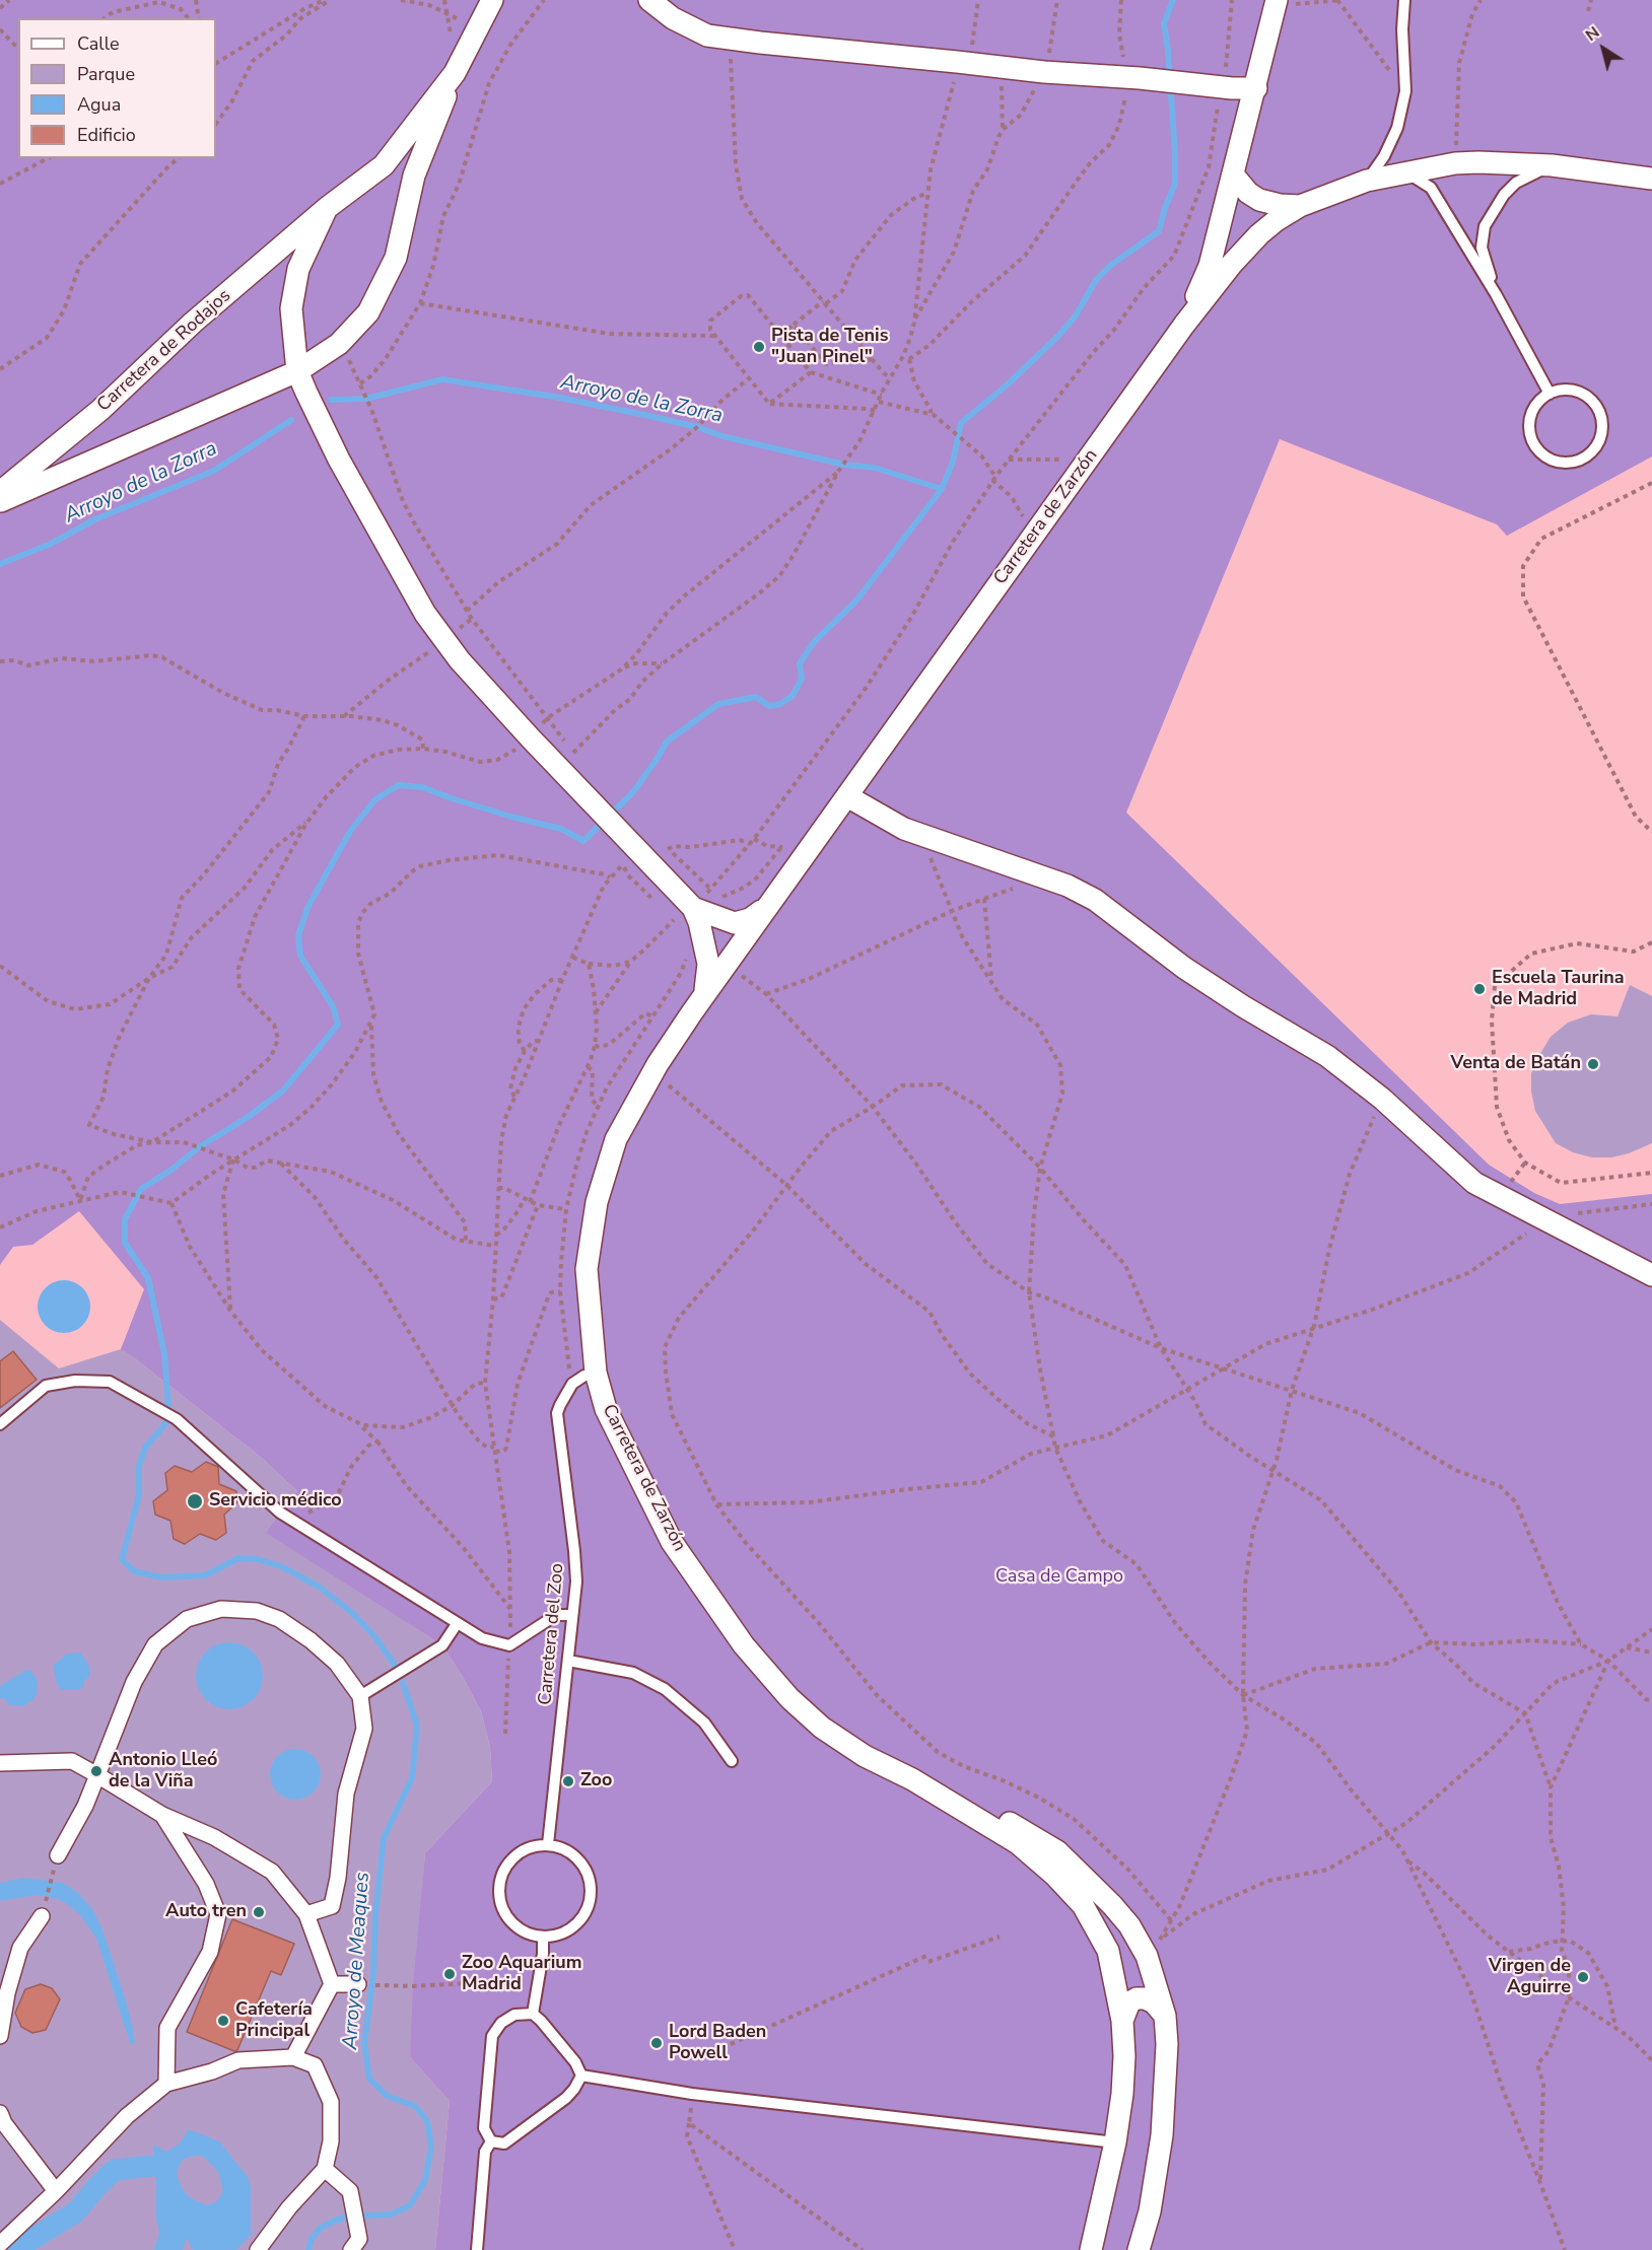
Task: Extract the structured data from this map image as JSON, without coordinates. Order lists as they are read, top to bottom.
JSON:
{
  "streets": {
    "street": ["Carretera de Rodajos", "Carretera de Zarzón"],
    "lane": ["Carretera del Zoo"]
  },
  "crossings": [
    ["Carretera de Zarzón", "Carretera del Zoo"]
  ],
  "water": ["Arroyo de la Zorra", "Arroyo de Meaques"],
  "parks": ["Casa de Campo"],
  "places": [
    "Pista de Tenis \"Juan Pinel\"",
    "Escuela Taurina de Madrid",
    "Venta de Batán",
    "Servicio médico",
    "Antonio Lleó de la Viña",
    "Zoo",
    "Auto tren",
    "Zoo Aquarium Madrid",
    "Virgen de Aguirre",
    "Cafetería Principal",
    "Lord Baden Powell"
  ],
  "legend": [
    "Calle",
    "Parque",
    "Agua",
    "Edificio"
  ],
  "north": "top left"
}
